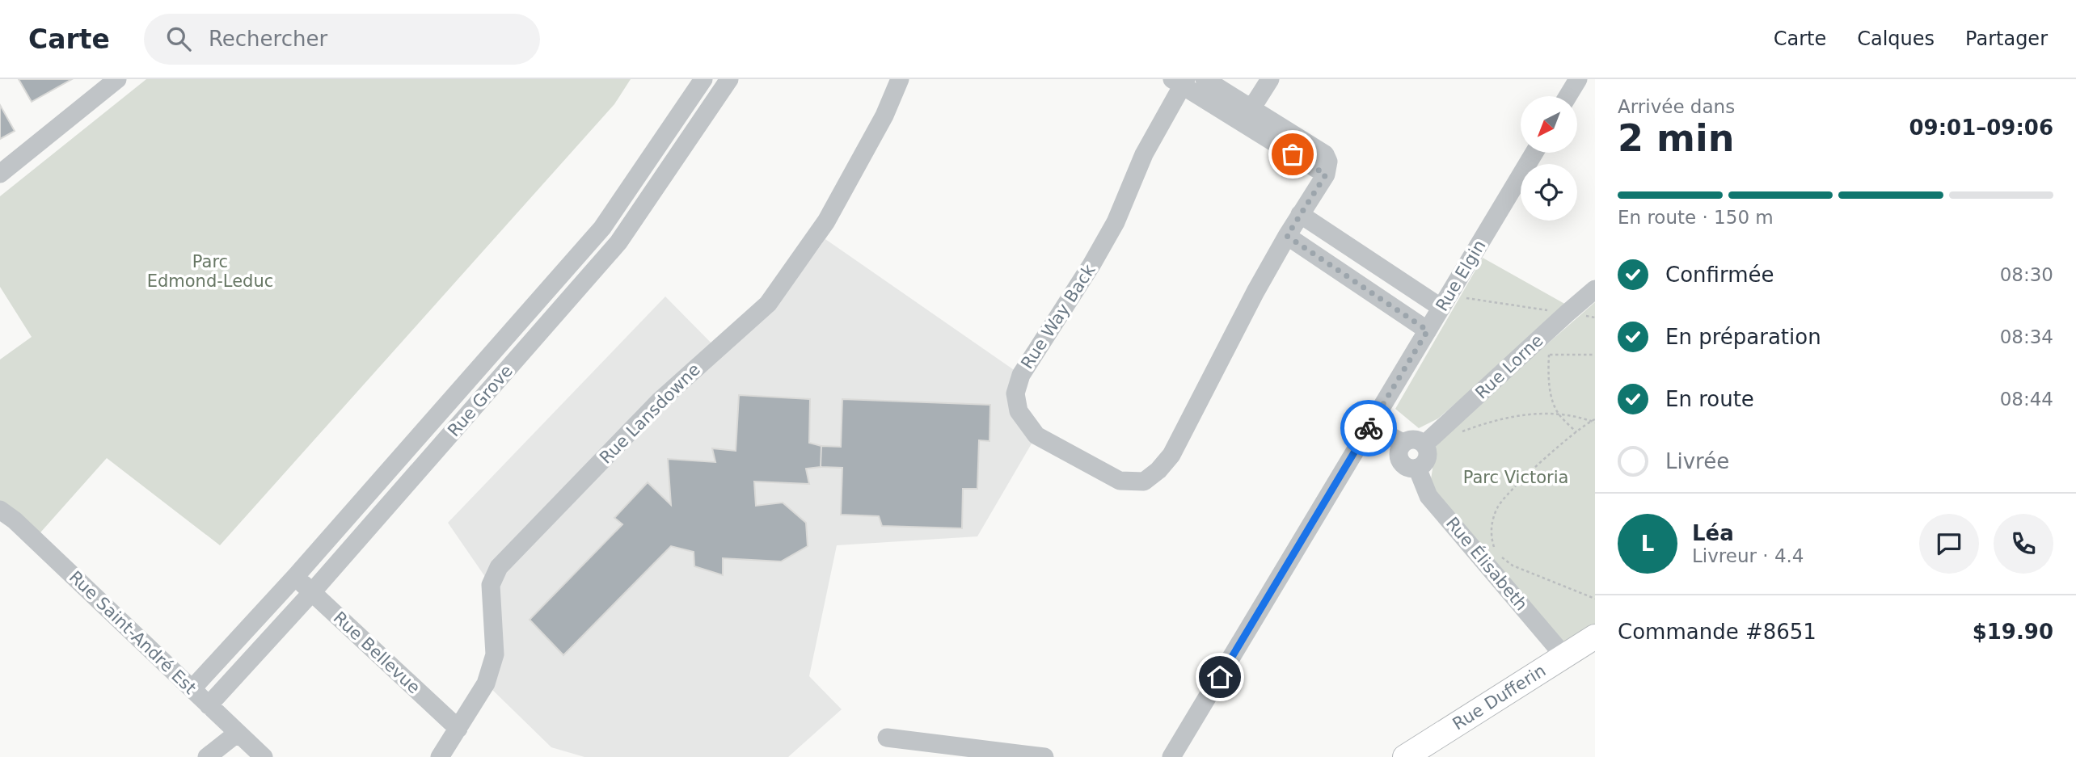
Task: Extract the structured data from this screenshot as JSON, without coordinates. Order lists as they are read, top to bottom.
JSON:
{
  "streets": {
    "main road": ["Rue Dufferin"],
    "street": [
      "Rue Elgin",
      "Rue Way Back",
      "Rue Lorne",
      "Rue Grove",
      "Rue Lansdowne",
      "Rue Élisabeth",
      "Rue Saint-André Est",
      "Rue Bellevue"
    ]
  },
  "crossings": [
    ["Rue Lorne", "Rue Élisabeth"],
    ["Rue Grove", "Rue Saint-André Est"],
    ["Rue Grove", "Rue Bellevue"],
    ["Rue Lansdowne", "Rue Bellevue"],
    ["Rue Élisabeth", "Rue Dufferin"]
  ],
  "parks": ["Parc Edmond-Leduc", "Parc Victoria"],
  "north": "bottom left",
  "page": {
    "header": "Carte",
    "search": "Rechercher",
    "nav": ["Carte", "Calques", "Partager"],
    "heading": ["2 min", "Arrivée dans", "09:01–09:06"],
    "panel": [
      "Léa",
      "Livreur · 4.4",
      "Commande #8651",
      "$19.90"
    ],
    "bar": "En route · 150 m",
    "list": [
      ["Confirmée", "08:30"],
      ["En préparation", "08:34"],
      ["En route", "08:44"],
      "Livrée"
    ],
    "round": "L"
  }
}
